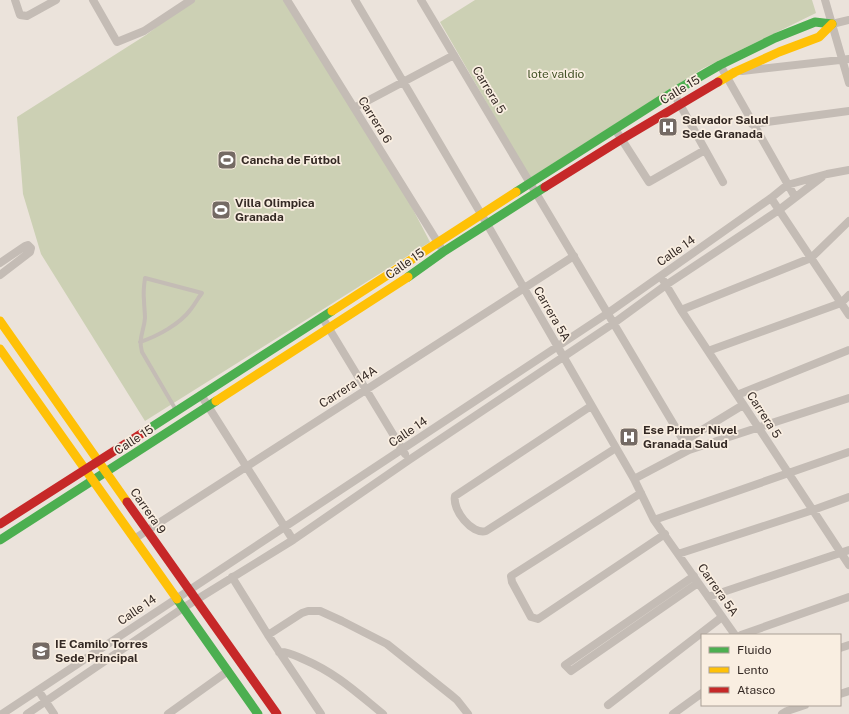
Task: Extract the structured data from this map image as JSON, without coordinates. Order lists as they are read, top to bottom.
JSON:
{
  "streets": {
    "street": [
      "Carrera 5",
      "Calle 15",
      "Carrera 6",
      "Calle 14",
      "Carrera 5A",
      "Carrera 14A",
      "Carrera 9"
    ]
  },
  "crossings": [
    ["Carrera 5", "Calle 15"],
    ["Carrera 5", "Calle 14"],
    ["Carrera 5", "Carrera 14A"],
    ["Calle 15", "Carrera 6"],
    ["Calle 15", "Carrera 5A"],
    ["Calle 15", "Carrera 9"],
    ["Calle 14", "Carrera 5A"],
    ["Calle 14", "Carrera 9"],
    ["Carrera 5A", "Carrera 14A"],
    ["Carrera 14A", "Carrera 9"]
  ],
  "parks": ["lote valdio"],
  "places": {
    "hospital": ["Salvador Salud Sede Granada", "Ese Primer Nivel Granada Salud"],
    "sports": ["Cancha de Fútbol", "Villa Olimpica Granada"],
    "school or university": ["IE Camilo Torres Sede Principal"]
  },
  "legend": ["Fluido", "Lento", "Atasco"]
}
